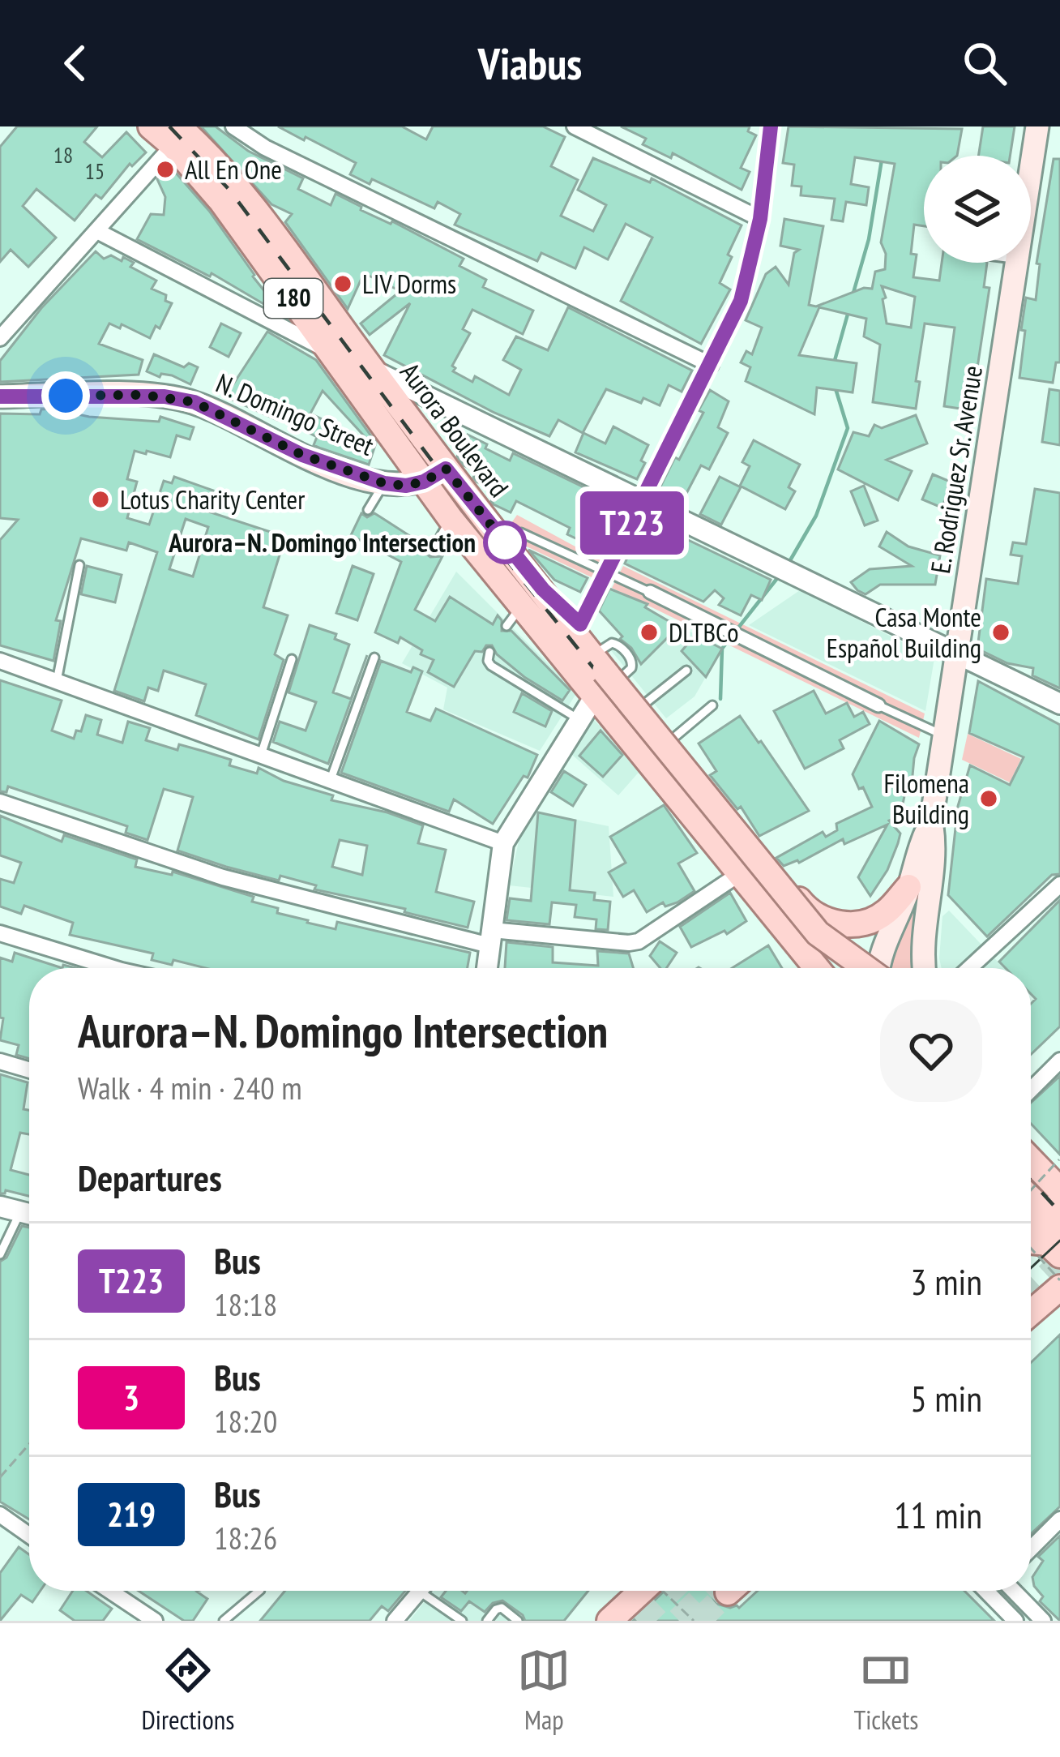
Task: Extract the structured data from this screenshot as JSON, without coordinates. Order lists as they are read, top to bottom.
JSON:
{
  "streets": {
    "main road": [
      "180",
      "N. Domingo Street",
      "Aurora Boulevard",
      "E. Rodriguez Sr. Avenue"
    ]
  },
  "crossings": [
    ["N. Domingo Street", "Aurora Boulevard"]
  ],
  "places": [
    "All En One",
    "LIV Dorms",
    "Lotus Charity Center",
    "Aurora–N. Domingo Intersection",
    "DLTBCo",
    "Casa Monte Español Building",
    "Filomena Building"
  ],
  "lines": ["bus line T223"],
  "house_numbers": ["18", "15"],
  "page": {
    "header": "Viabus",
    "on_map": "T223",
    "heading": [
      ["Aurora–N. Domingo Intersection", "Walk · 4 min · 240 m"],
      "Departures"
    ],
    "list": [
      {
        "mark": "T223",
        "name": "Bus",
        "note": "18:18",
        "value": "3 min"
      },
      {
        "mark": "3",
        "name": "Bus",
        "note": "18:20",
        "value": "5 min"
      },
      {
        "mark": "219",
        "name": "Bus",
        "note": "18:26",
        "value": "11 min"
      }
    ],
    "tabs": ["Directions", "Map", "Tickets"]
  }
}
